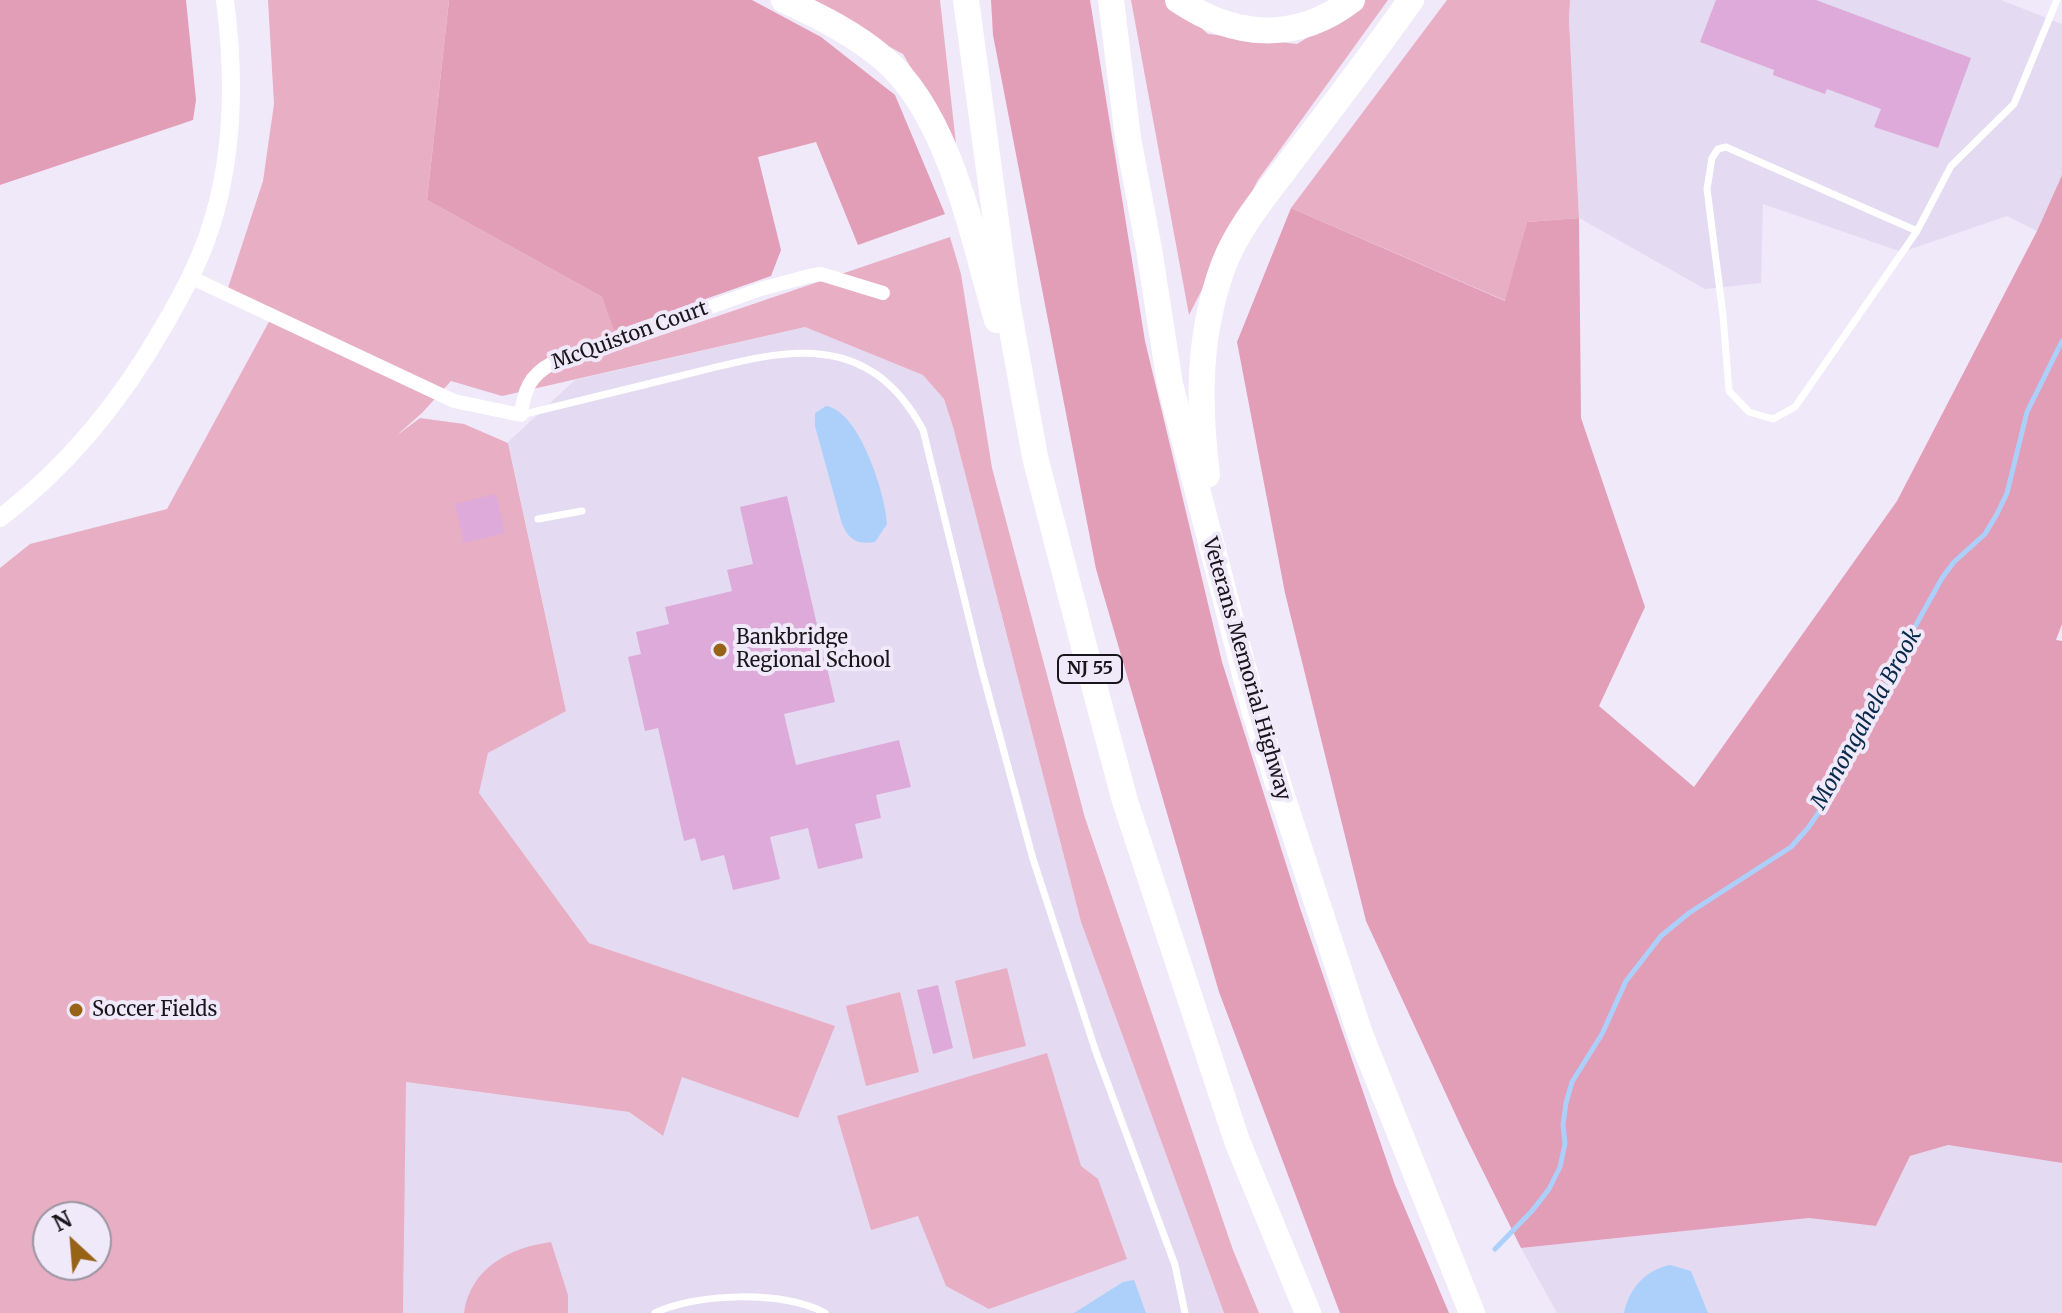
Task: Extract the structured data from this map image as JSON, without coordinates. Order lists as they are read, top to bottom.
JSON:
{
  "streets": {
    "highway": ["NJ 55", "Veterans Memorial Highway"],
    "street": ["McQuiston Court"]
  },
  "water": ["Monongahela Brook"],
  "places": ["Bankbridge Regional School", "Soccer Fields"],
  "north": "top left"
}
